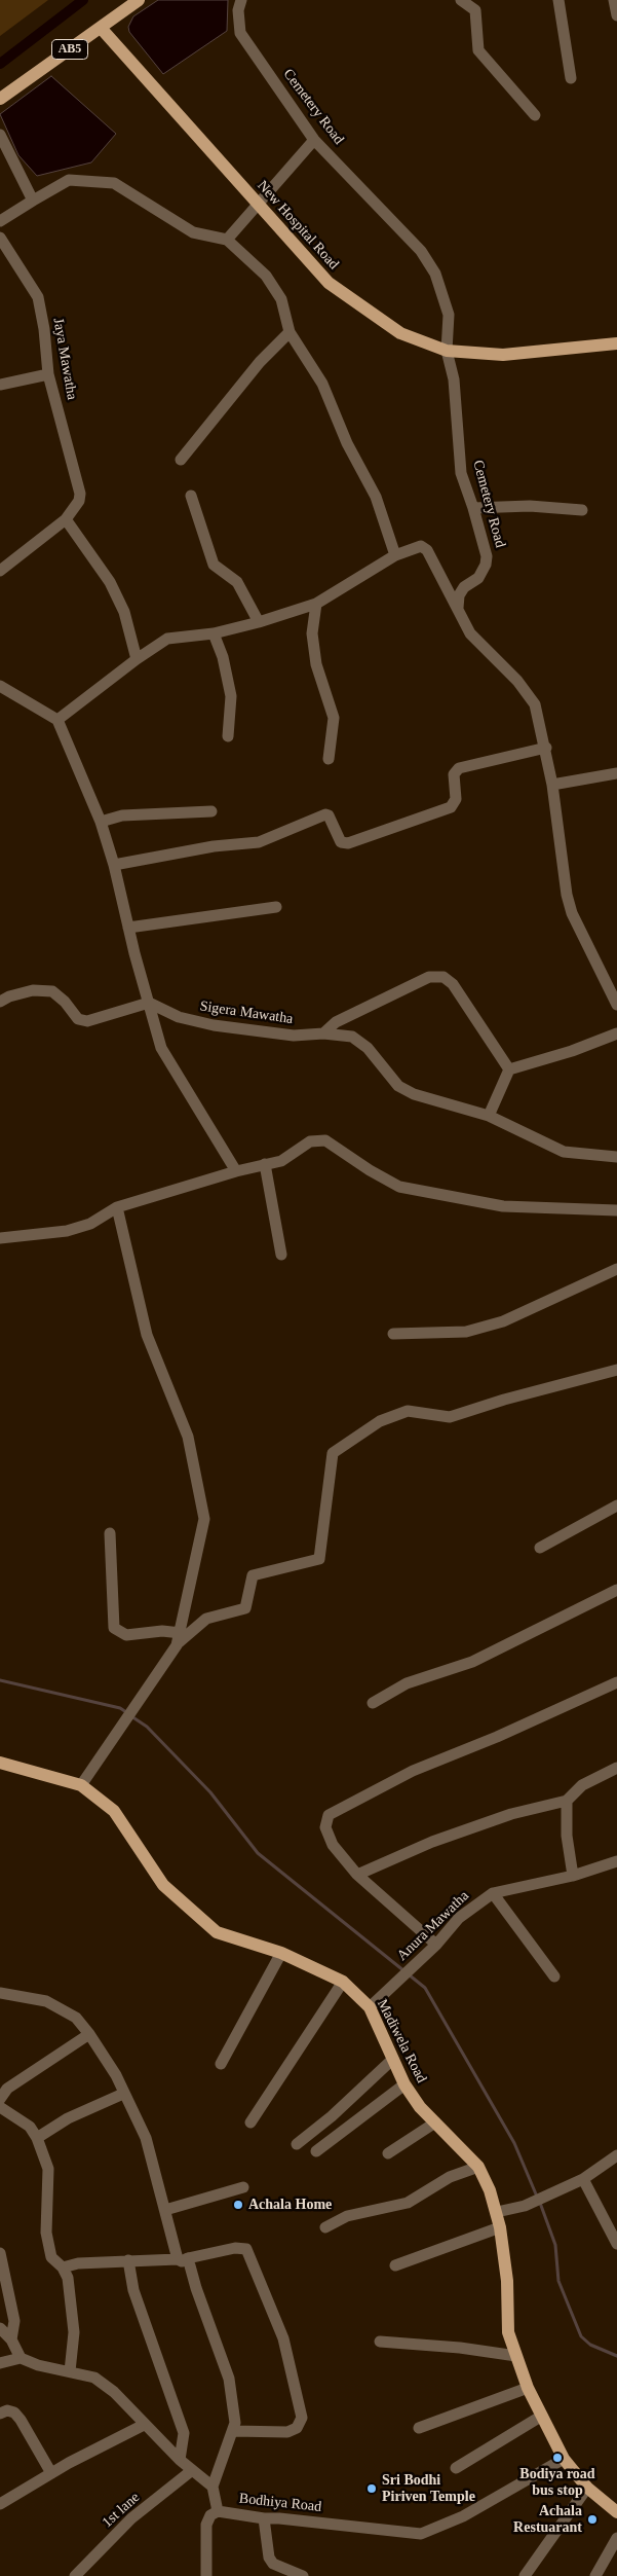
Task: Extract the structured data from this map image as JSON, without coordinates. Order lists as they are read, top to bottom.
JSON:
{
  "streets": {
    "main road": ["AB5", "New Hospital Road", "Madiwela Road"],
    "street": [
      "Cemetery Road",
      "Jaya Mawatha",
      "Sigera Mawatha",
      "Anura Mawatha",
      "Bodhiya Road",
      "1st lane"
    ]
  },
  "crossings": [
    ["AB5", "New Hospital Road"],
    ["Cemetery Road", "New Hospital Road"],
    ["Anura Mawatha", "Madiwela Road"],
    ["Madiwela Road", "Bodhiya Road"]
  ],
  "places": [
    "Achala Home",
    "Bodiya road bus stop",
    "Sri Bodhi Piriven Temple",
    "Achala Restuarant"
  ]
}
